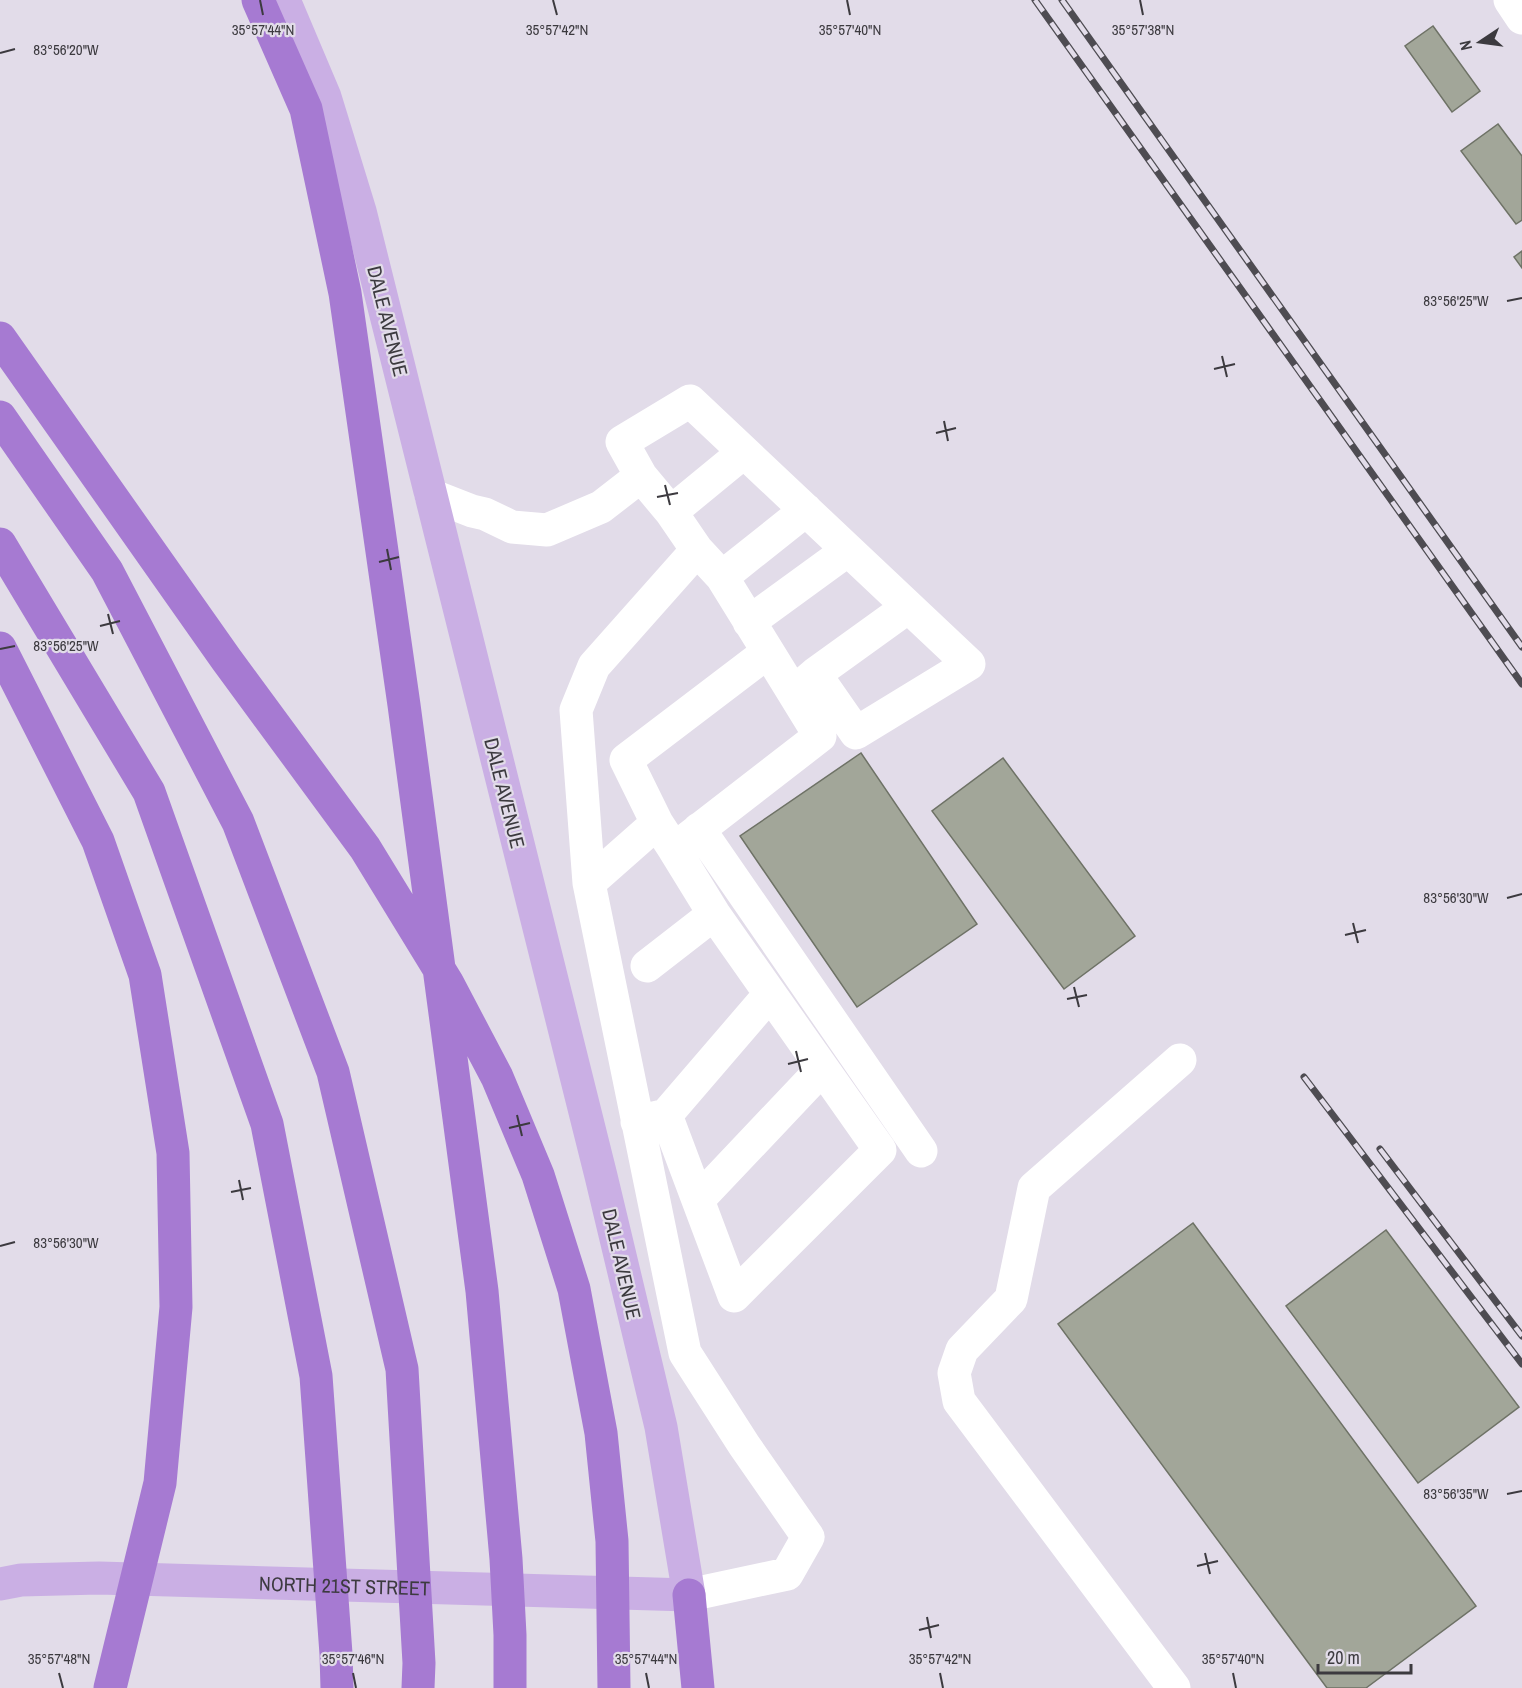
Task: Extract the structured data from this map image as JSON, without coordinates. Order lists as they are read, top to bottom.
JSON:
{
  "streets": {
    "main road": ["DALE AVENUE", "NORTH 21ST STREET"]
  },
  "crossings": [
    ["DALE AVENUE", "NORTH 21ST STREET"]
  ],
  "scale_bar": "20 m",
  "north": "left",
  "coordinates": [
    "35°57'44\"N",
    "35°57'42\"N",
    "35°57'40\"N",
    "35°57'38\"N",
    "83°56'20\"W",
    "83°56'25\"W",
    "83°56'30\"W",
    "83°56'35\"W",
    "35°57'48\"N",
    "35°57'46\"N"
  ]
}
